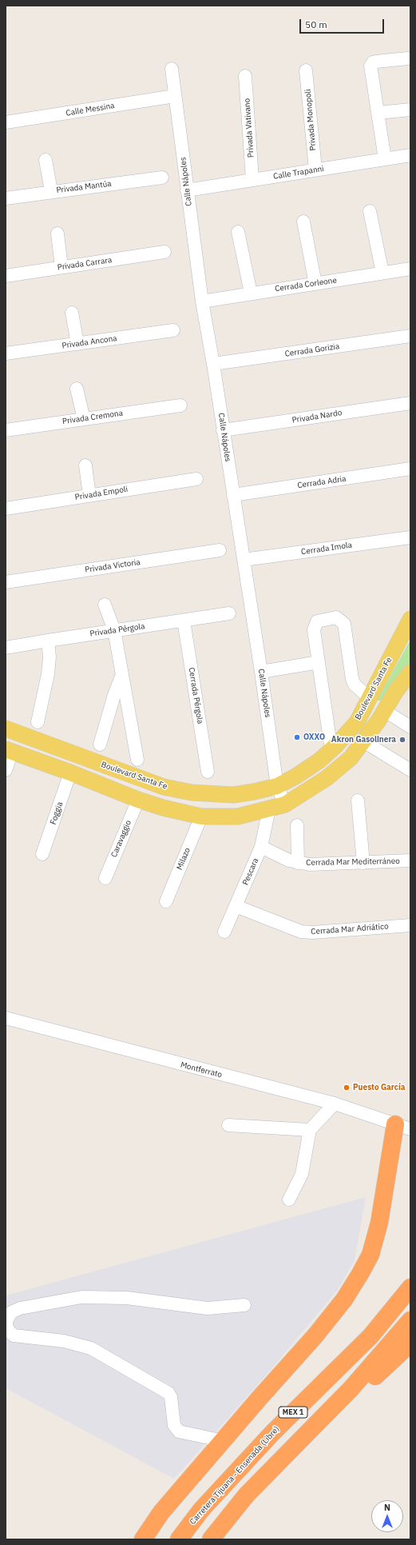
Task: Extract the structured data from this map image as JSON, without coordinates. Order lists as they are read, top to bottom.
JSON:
{
  "streets": {
    "highway": ["MEX 1", "Carretera Tijuana - Ensenada (Libre)"],
    "main road": ["Boulevard Santa Fe"],
    "street": [
      "Calle Messina",
      "Privada Monopoli",
      "Privada Vativano",
      "Calle Trapanni",
      "Calle Nápoles",
      "Privada Mantúa",
      "Privada Carrara",
      "Cerrada Corleone",
      "Privada Ancona",
      "Cerrada Gorizia",
      "Privada Nardo",
      "Privada Cremona",
      "Cerrada Adria",
      "Privada Empoli",
      "Cerrada Imola",
      "Privada Victoria",
      "Privada Pérgola",
      "Cerrada Pérgola",
      "Foggia",
      "Caravaggio",
      "Milazo",
      "Cerrada Mar Mediterráneo",
      "Pescara",
      "Cerrada Mar Adriático",
      "Montferrato"
    ]
  },
  "crossings": [
    ["Calle Messina", "Calle Nápoles"],
    ["Privada Monopoli", "Calle Trapanni"],
    ["Privada Vativano", "Calle Trapanni"],
    ["Calle Trapanni", "Calle Nápoles"],
    ["Calle Nápoles", "Cerrada Corleone"],
    ["Calle Nápoles", "Cerrada Gorizia"],
    ["Calle Nápoles", "Privada Nardo"],
    ["Calle Nápoles", "Cerrada Adria"],
    ["Calle Nápoles", "Cerrada Imola"],
    ["Calle Nápoles", "Boulevard Santa Fe"],
    ["Privada Pérgola", "Cerrada Pérgola"],
    ["Cerrada Mar Mediterráneo", "Pescara"],
    ["Pescara", "Cerrada Mar Adriático"]
  ],
  "places": ["OXXO", "Akron Gasolinera", "Puesto García"],
  "scale_bar": "50 m",
  "north": "top"
}
